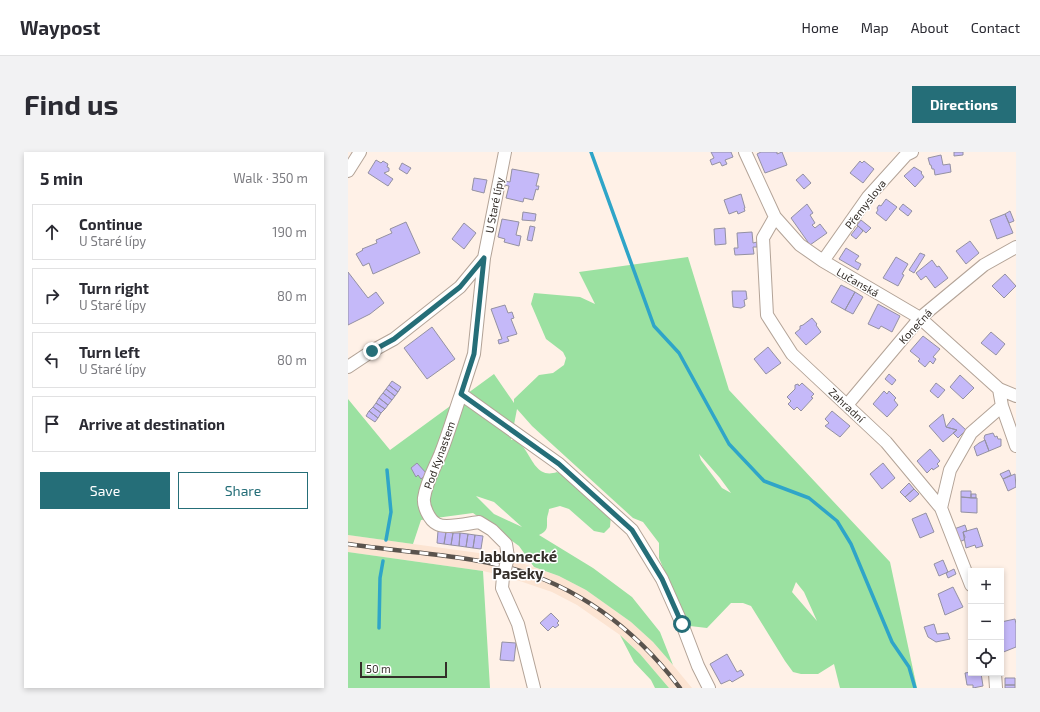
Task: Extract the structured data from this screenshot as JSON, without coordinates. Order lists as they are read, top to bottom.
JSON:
{
  "streets": {
    "street": [
      "Přemyslova",
      "U Staré lípy",
      "Lučanská",
      "Konečná",
      "Zahradní",
      "Pod Kynastem"
    ]
  },
  "crossings": [
    ["Přemyslova", "Lučanská"],
    ["U Staré lípy", "Pod Kynastem"],
    ["Lučanská", "Konečná"],
    ["Lučanská", "Zahradní"],
    ["Konečná", "Zahradní"]
  ],
  "districts": ["Jablonecké Paseky"],
  "scale_bar": "50 m",
  "page": {
    "header": "Waypost",
    "nav": [
      "Home",
      "Map",
      "About",
      "Contact"
    ],
    "buttons": [
      "Directions",
      ["Save", "Share"]
    ],
    "title": "Find us",
    "heading": ["5 min", "Walk · 350 m"],
    "list": [
      ["Continue", "U Staré lípy", "190 m"],
      ["Turn right", "U Staré lípy", "80 m"],
      ["Turn left", "U Staré lípy", "80 m"],
      "Arrive at destination"
    ],
    "map_buttons": ["+", "−"],
    "scale": "50 m"
  }
}
